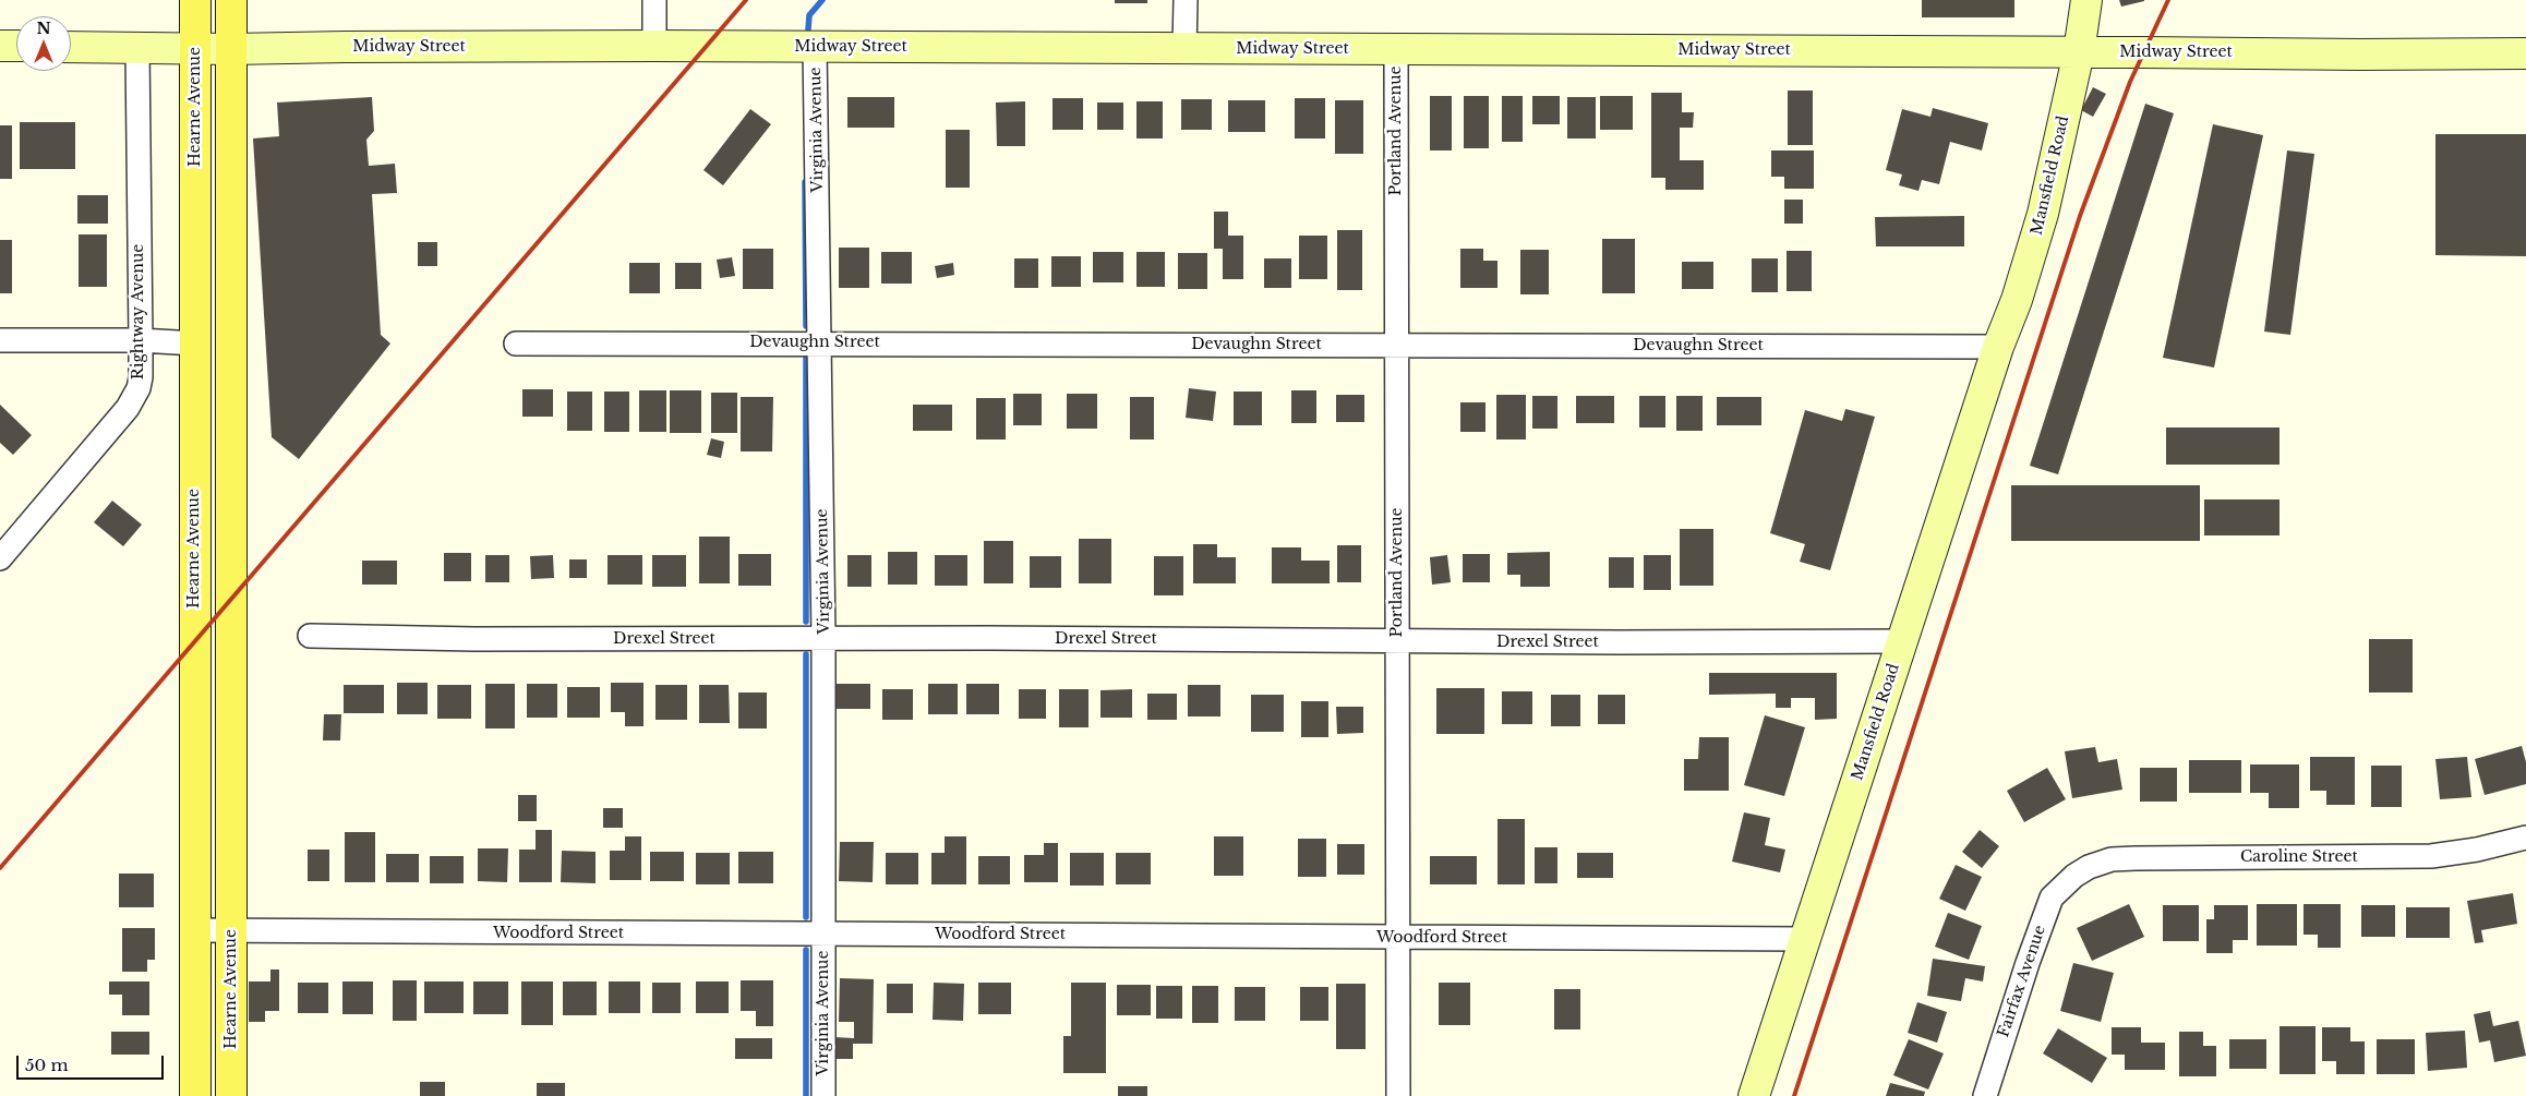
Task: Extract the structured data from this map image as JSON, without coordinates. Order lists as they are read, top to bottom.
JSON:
{
  "streets": {
    "main road": ["Hearne Avenue"],
    "street": [
      "Midway Street",
      "Virginia Avenue",
      "Portland Avenue",
      "Mansfield Road",
      "Rightway Avenue",
      "Devaughn Street",
      "Drexel Street",
      "Caroline Street",
      "Woodford Street",
      "Fairfax Avenue"
    ]
  },
  "crossings": [
    ["Midway Street", "Hearne Avenue"],
    ["Midway Street", "Virginia Avenue"],
    ["Midway Street", "Portland Avenue"],
    ["Midway Street", "Mansfield Road"],
    ["Midway Street", "Rightway Avenue"],
    ["Hearne Avenue", "Woodford Street"],
    ["Virginia Avenue", "Devaughn Street"],
    ["Virginia Avenue", "Drexel Street"],
    ["Virginia Avenue", "Woodford Street"],
    ["Portland Avenue", "Devaughn Street"],
    ["Portland Avenue", "Drexel Street"],
    ["Portland Avenue", "Woodford Street"],
    ["Mansfield Road", "Devaughn Street"],
    ["Mansfield Road", "Drexel Street"],
    ["Mansfield Road", "Woodford Street"],
    ["Caroline Street", "Fairfax Avenue"]
  ],
  "scale_bar": "50 m",
  "north": "top"
}
